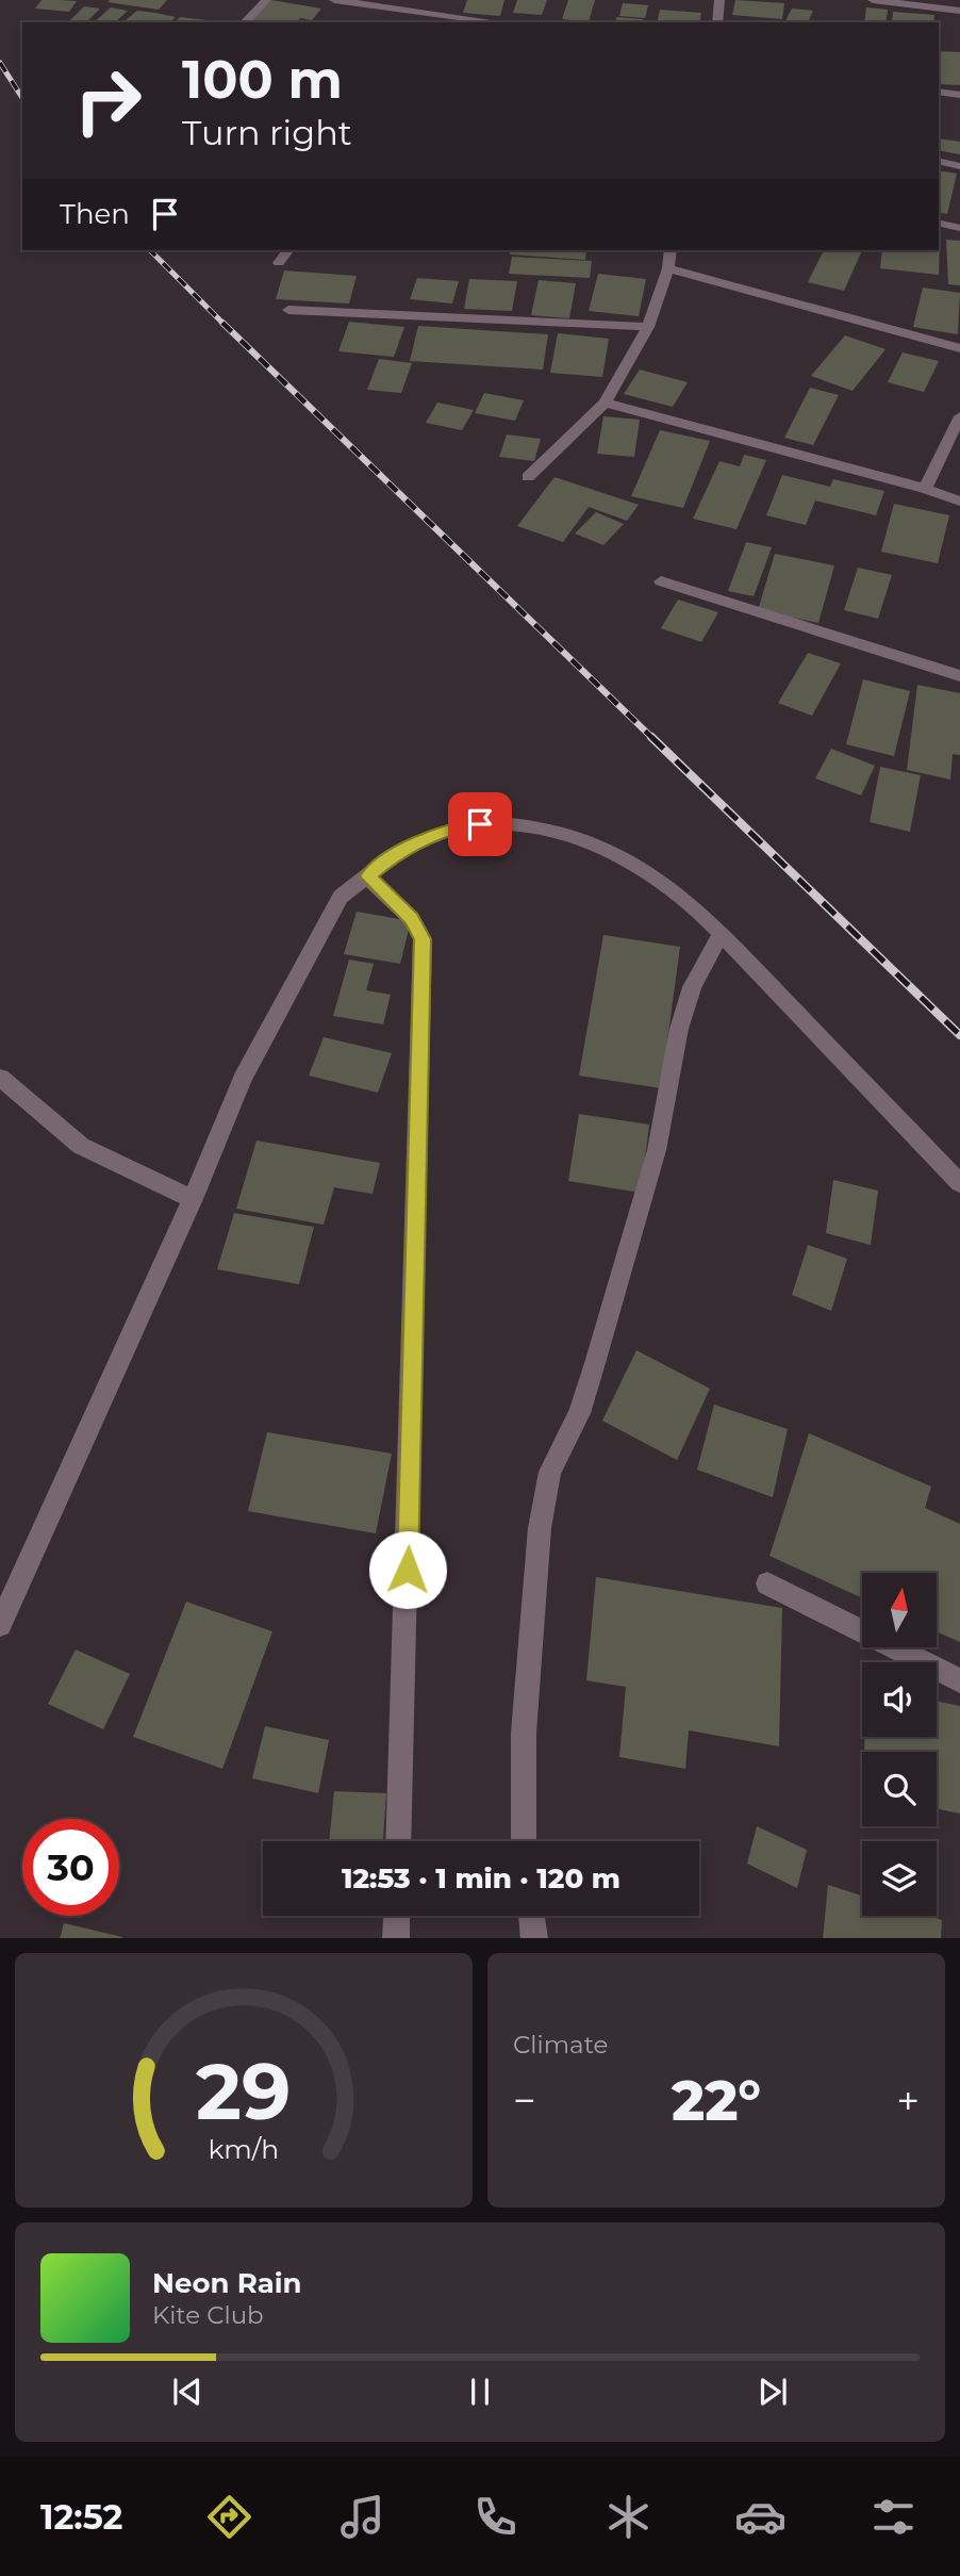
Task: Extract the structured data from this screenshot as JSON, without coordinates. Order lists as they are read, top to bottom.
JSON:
{
  "north": "top",
  "page": {
    "turn": ["100 m", "Turn right"],
    "then": "Then",
    "limit": "30",
    "trip": "12:53 · 1 min · 120 m",
    "tile": "Climate",
    "heat": ["−", "22°", "+"],
    "song": ["Neon Rain", "Kite Club"],
    "tabs": "12:52",
    "gauge": ["29", "km/h"]
  }
}
